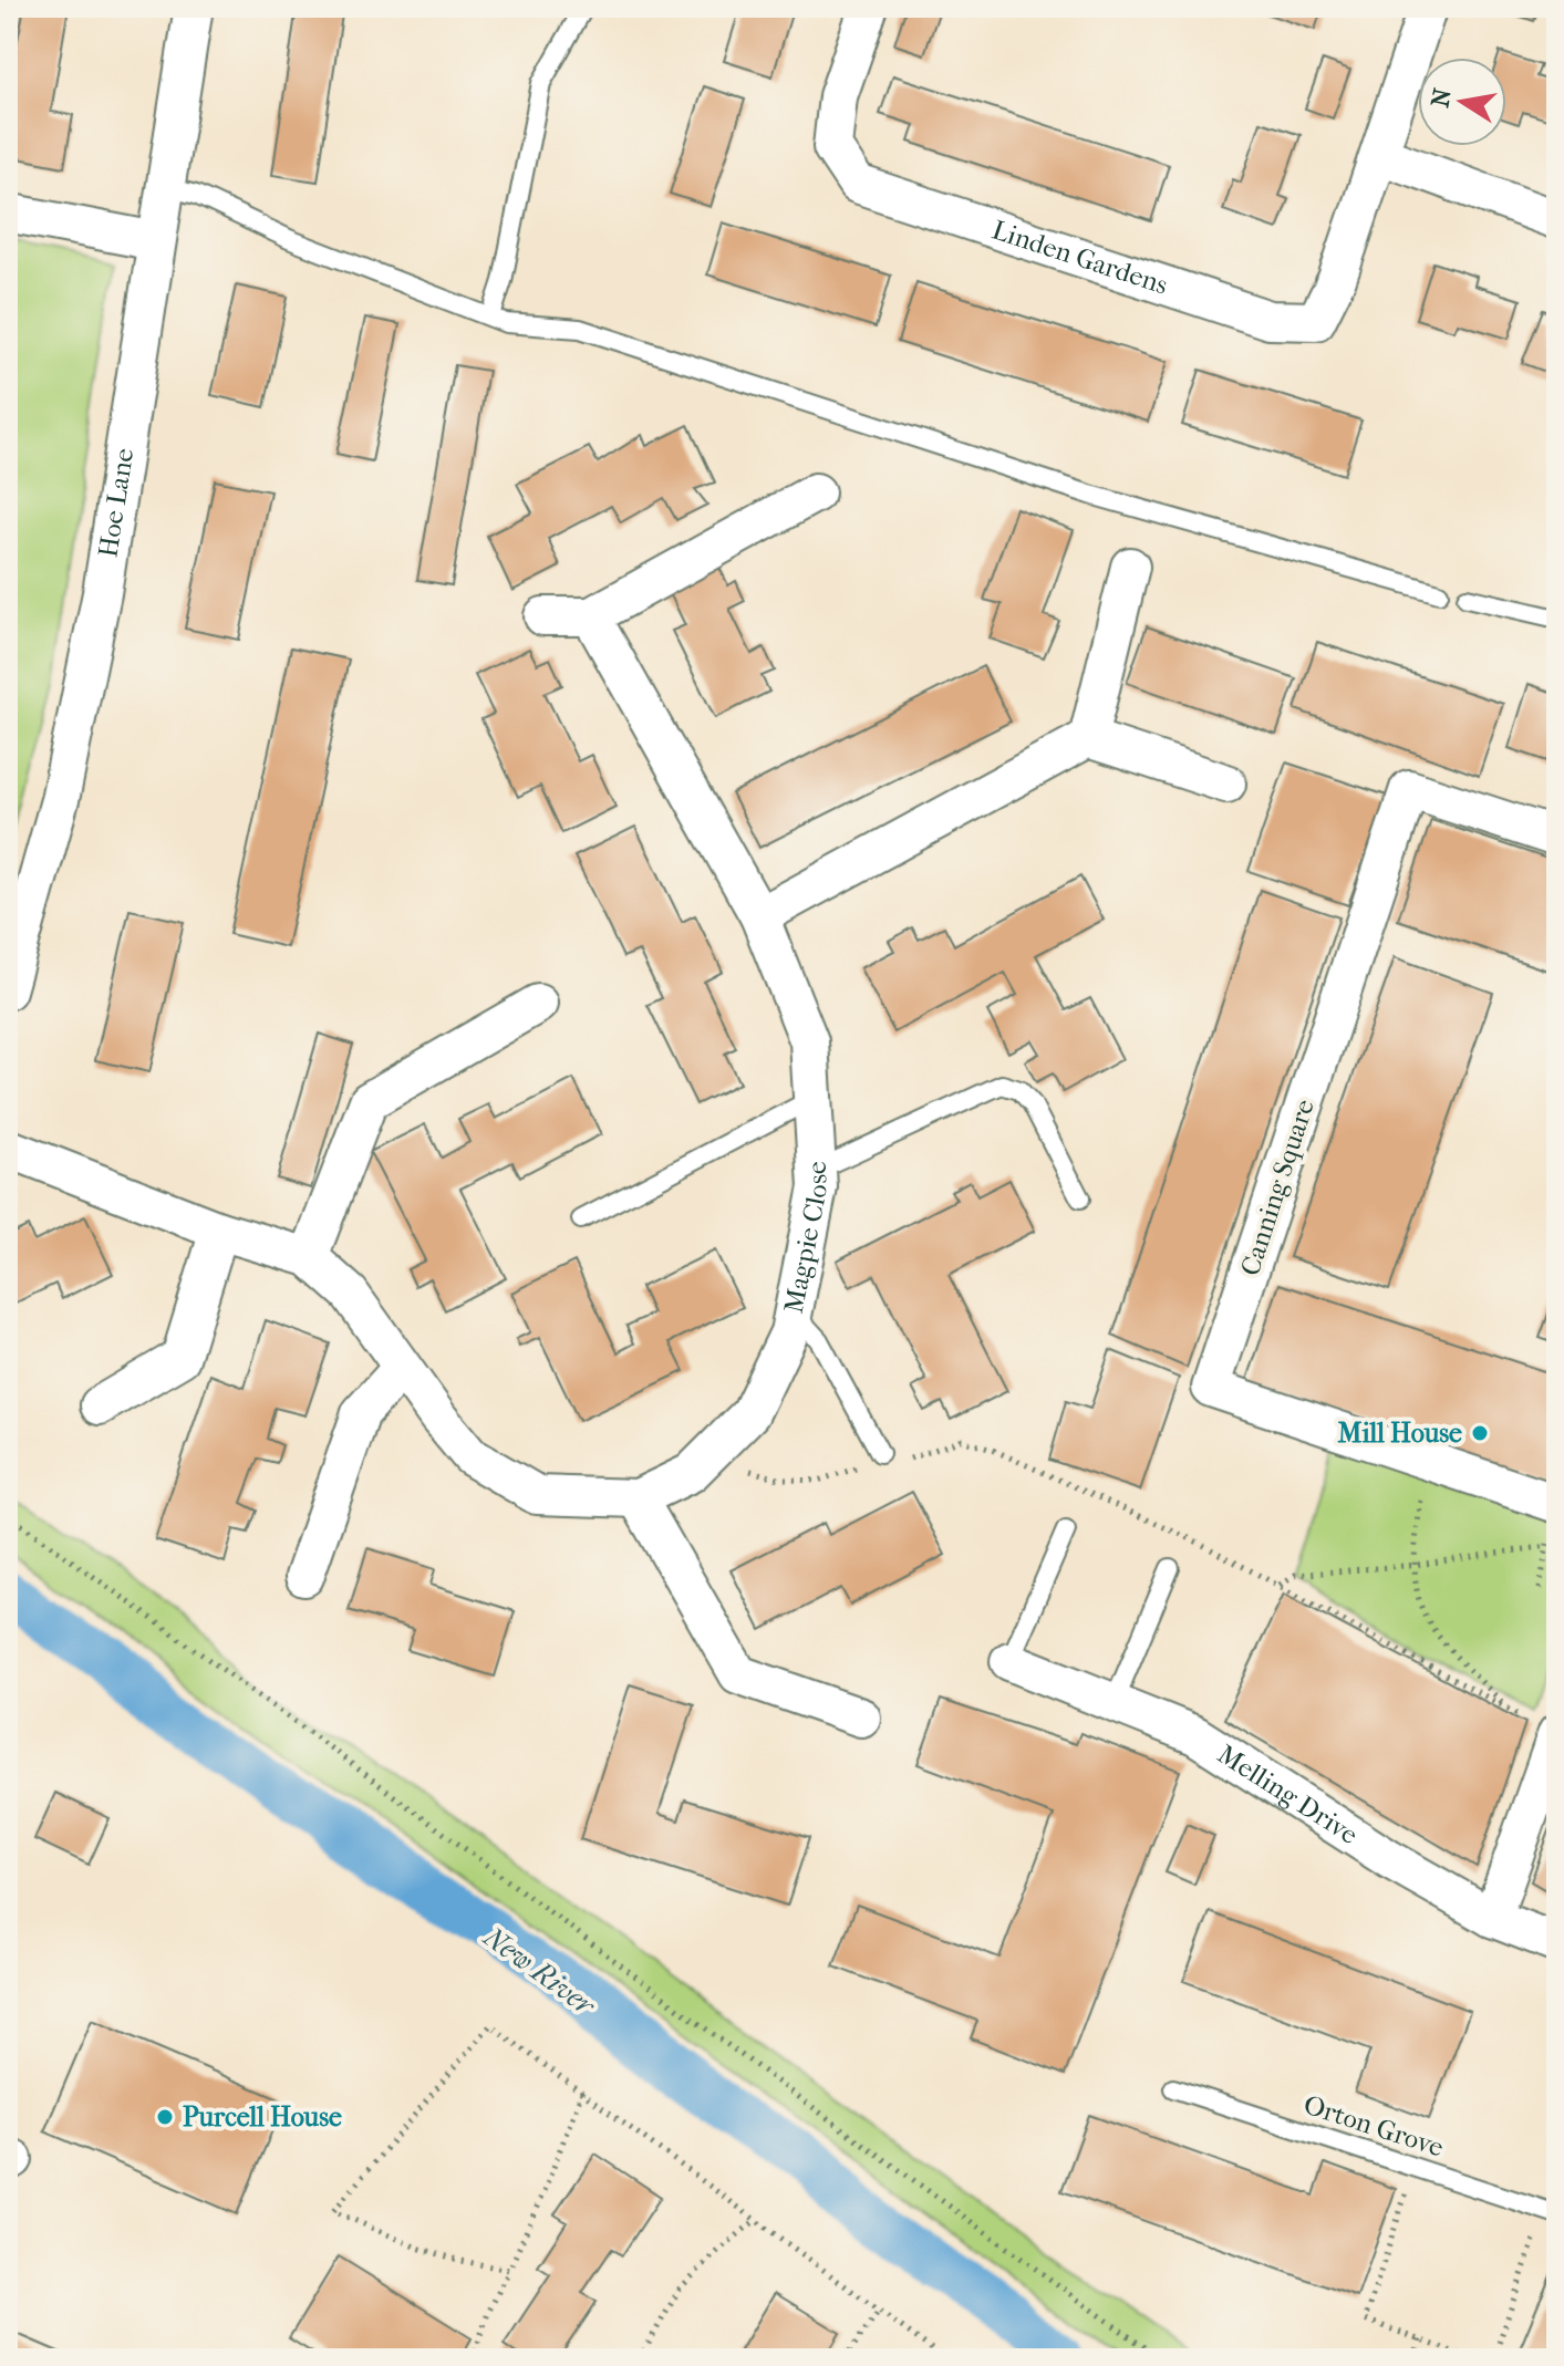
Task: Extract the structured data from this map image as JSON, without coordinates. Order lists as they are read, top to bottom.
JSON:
{
  "streets": {
    "street": [
      "Linden Gardens",
      "Hoe Lane",
      "Canning Square",
      "Magpie Close",
      "Melling Drive"
    ],
    "lane": ["Orton Grove"]
  },
  "water": ["New River"],
  "places": ["Mill House", "Purcell House"],
  "north": "left"
}
